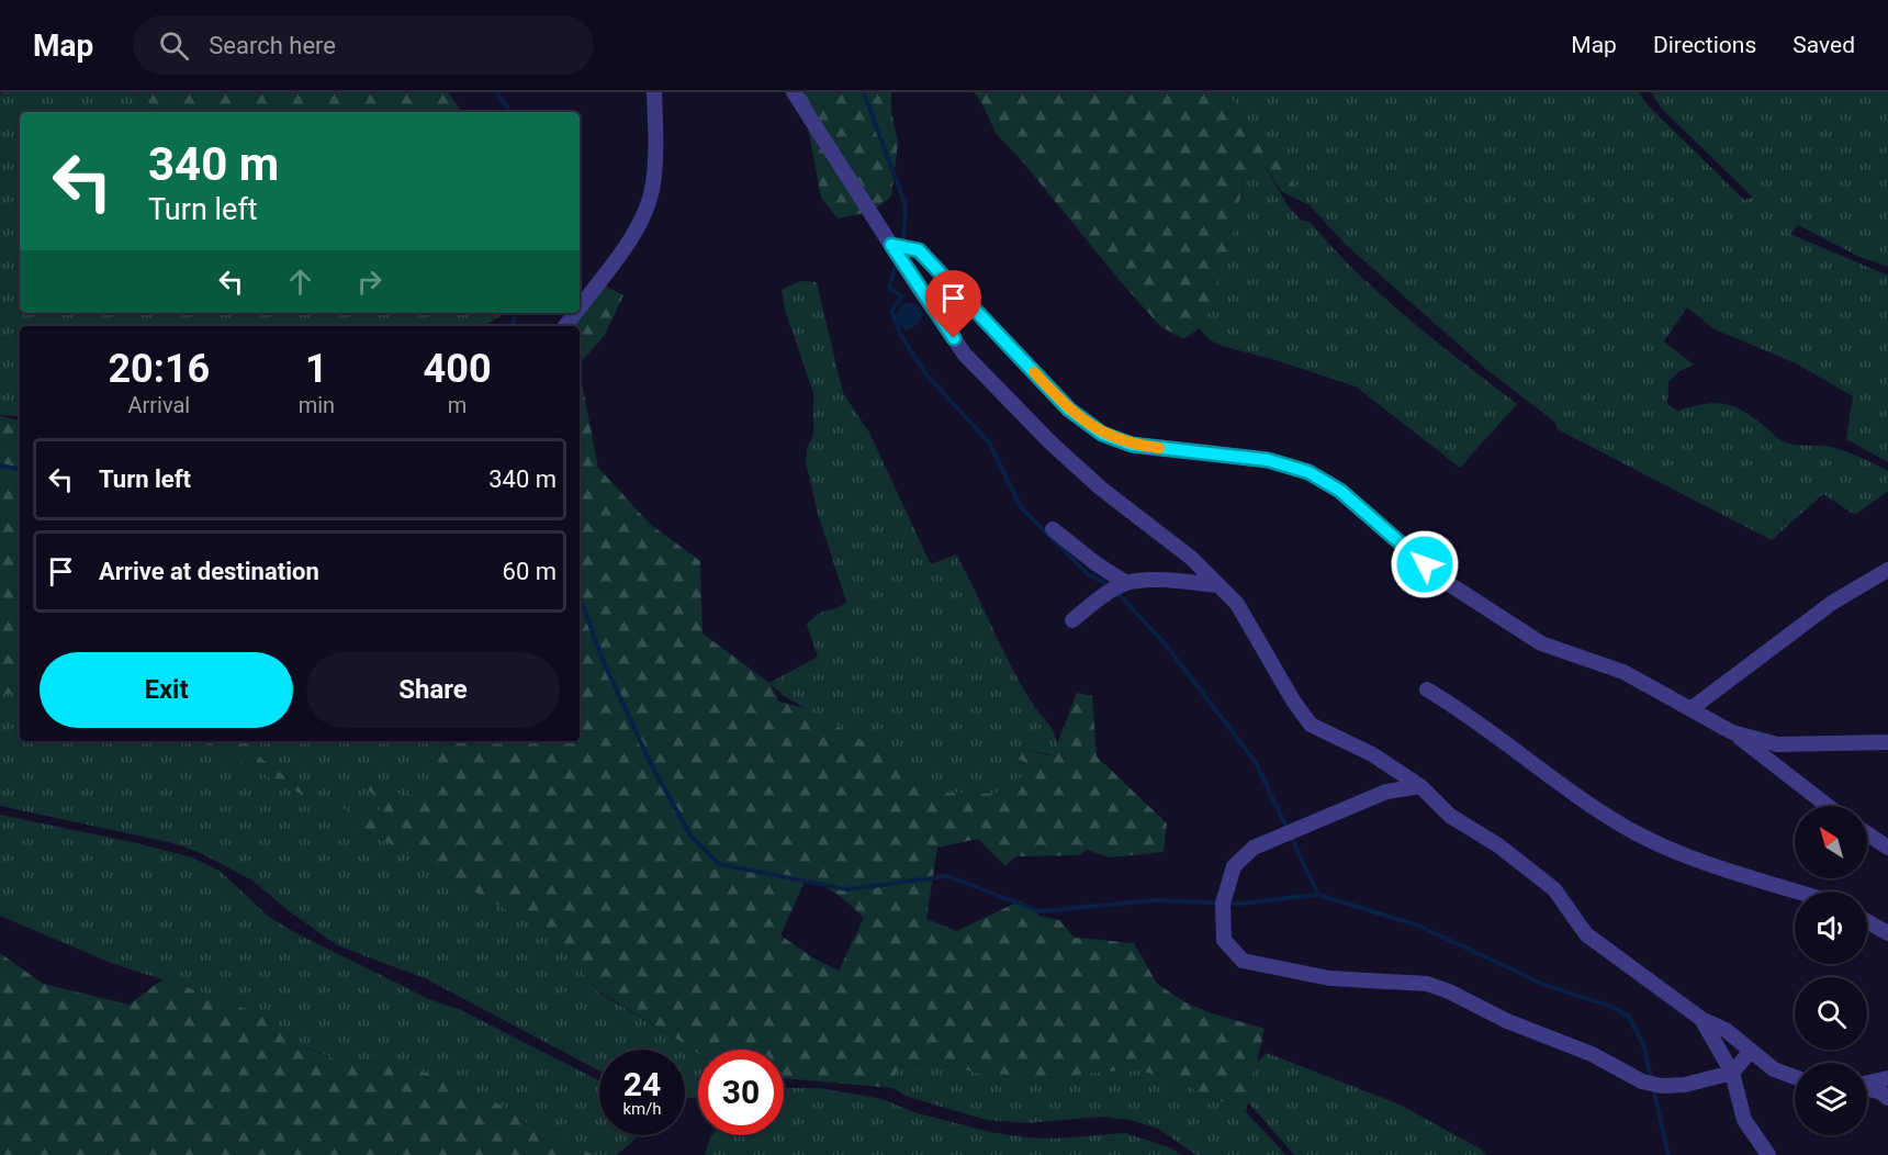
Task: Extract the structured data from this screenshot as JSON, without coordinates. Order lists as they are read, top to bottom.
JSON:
{
  "north": "top left",
  "page": {
    "header": "Map",
    "search": "Search here",
    "nav": ["Map", "Directions", "Saved"],
    "turn": ["340 m", "Turn left"],
    "eta": [
      "20:16",
      "Arrival",
      "1",
      "min",
      "400",
      "m"
    ],
    "list": [
      {
        "name": "Turn left",
        "value": "340 m"
      },
      {
        "name": "Arrive at destination",
        "value": "60 m"
      }
    ],
    "buttons": ["Exit", "Share"],
    "speed": "24 km/h",
    "limit": "30"
  }
}
